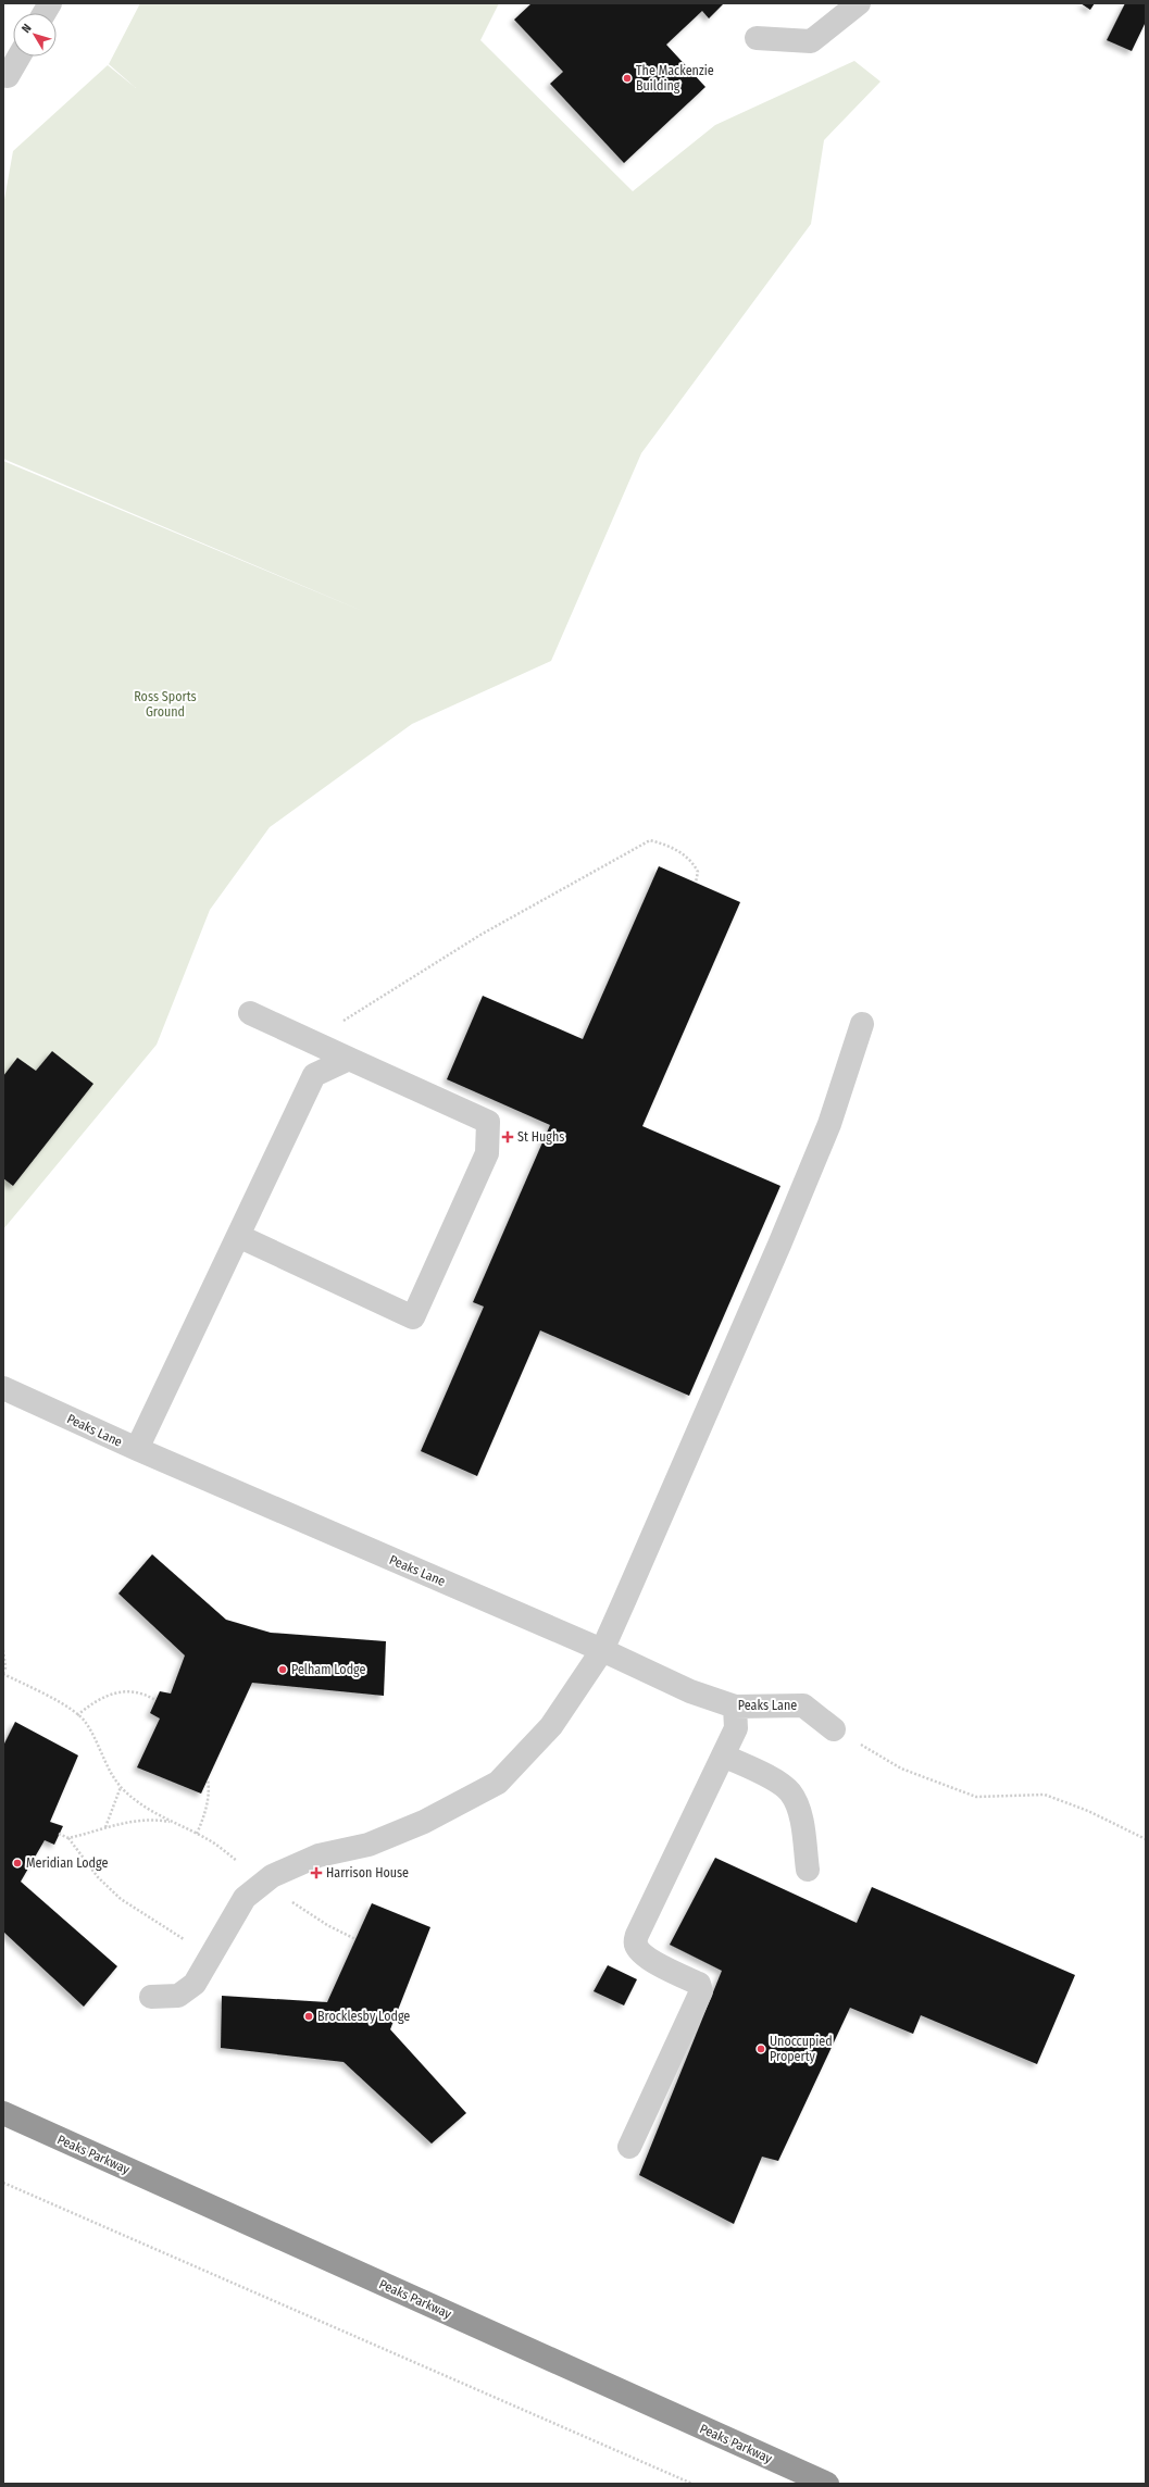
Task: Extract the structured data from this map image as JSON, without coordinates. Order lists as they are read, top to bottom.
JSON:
{
  "streets": {
    "highway": ["Peaks Parkway"],
    "street": ["Peaks Lane"]
  },
  "parks": ["Ross Sports Ground"],
  "places": {
    "other": [
      "The Mackenzie Building",
      "Pelham Lodge",
      "Meridian Lodge",
      "Brocklesby Lodge",
      "Unoccupied Property"
    ],
    "health": ["St Hughs", "Harrison House"]
  },
  "north": "top left"
}
